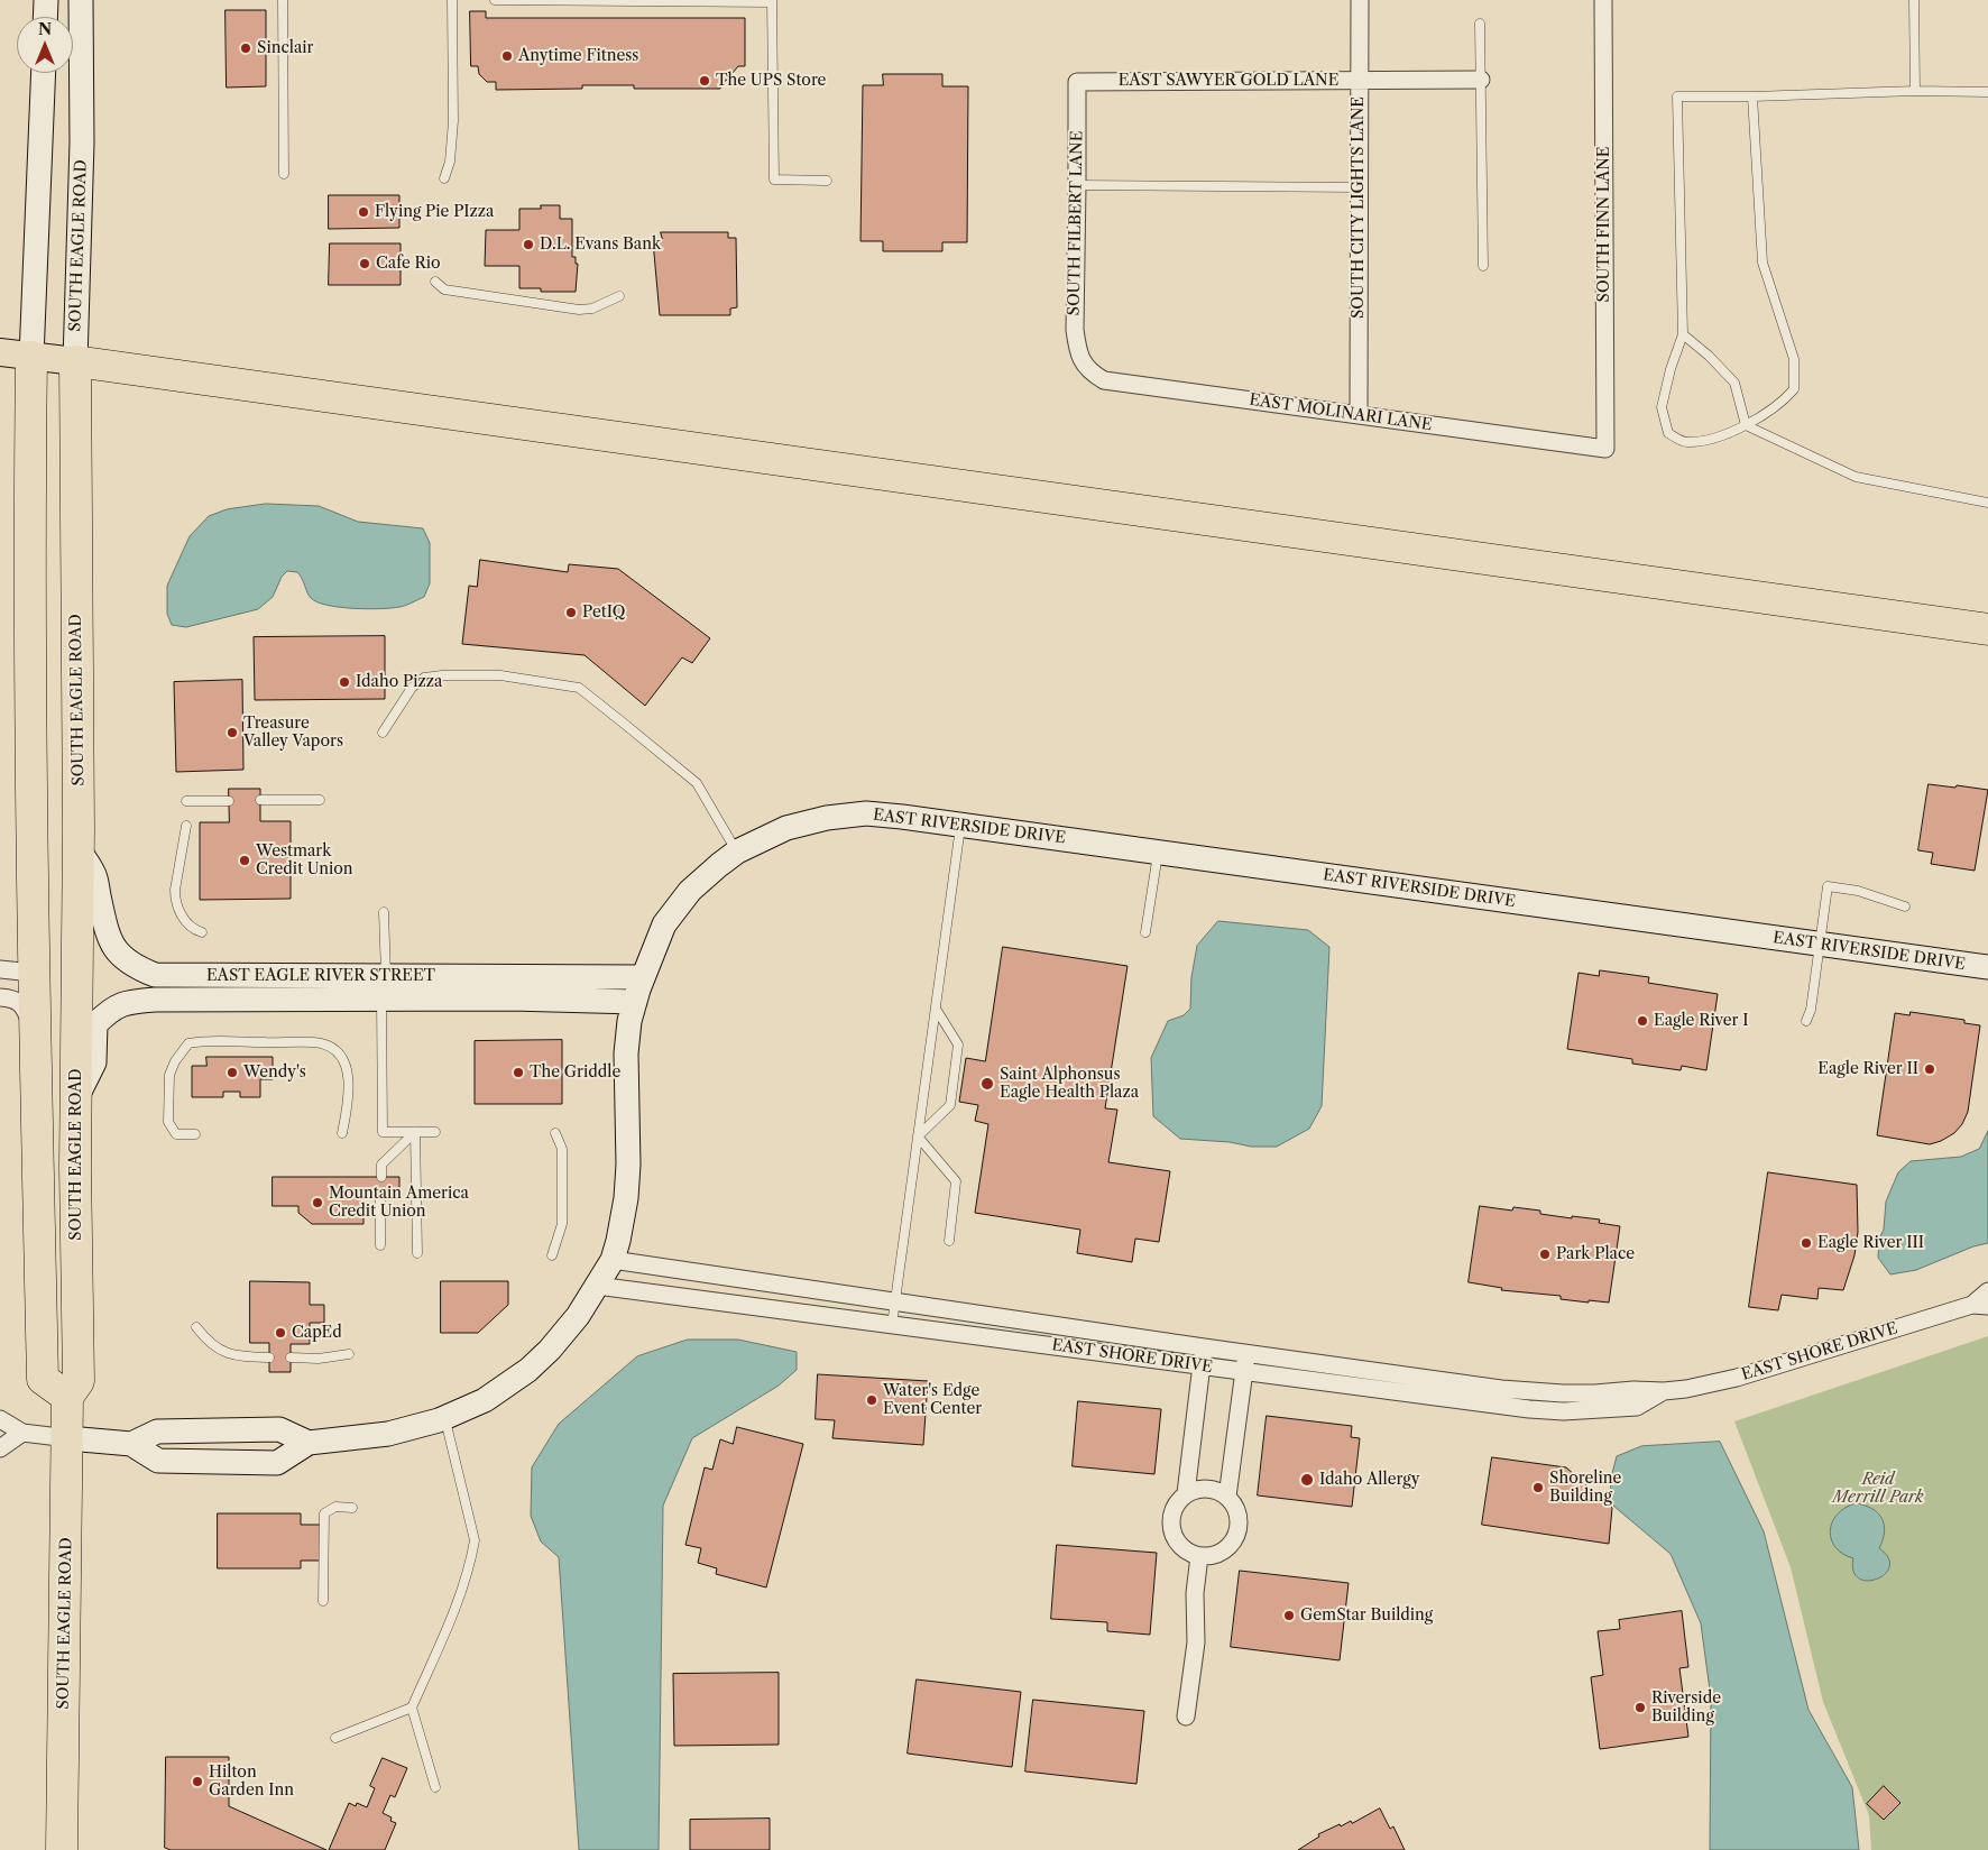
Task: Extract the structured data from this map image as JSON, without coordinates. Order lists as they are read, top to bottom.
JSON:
{
  "streets": {
    "highway": ["SOUTH EAGLE ROAD"],
    "street": [
      "EAST SAWYER GOLD LANE",
      "SOUTH CITY LIGHTS LANE",
      "SOUTH FILBERT LANE",
      "SOUTH FINN LANE",
      "EAST MOLINARI LANE",
      "EAST RIVERSIDE DRIVE",
      "EAST EAGLE RIVER STREET",
      "EAST SHORE DRIVE"
    ]
  },
  "crossings": [
    ["EAST SAWYER GOLD LANE", "SOUTH CITY LIGHTS LANE"],
    ["EAST SAWYER GOLD LANE", "SOUTH FILBERT LANE"],
    ["SOUTH CITY LIGHTS LANE", "EAST MOLINARI LANE"],
    ["SOUTH FILBERT LANE", "EAST MOLINARI LANE"],
    ["SOUTH FINN LANE", "EAST MOLINARI LANE"],
    ["SOUTH EAGLE ROAD", "EAST RIVERSIDE DRIVE"],
    ["SOUTH EAGLE ROAD", "EAST EAGLE RIVER STREET"],
    ["EAST RIVERSIDE DRIVE", "EAST EAGLE RIVER STREET"],
    ["EAST RIVERSIDE DRIVE", "EAST SHORE DRIVE"]
  ],
  "parks": ["Reid Merrill Park"],
  "places": [
    "Sinclair",
    "Anytime Fitness",
    "The UPS Store",
    "Flying Pie PIzza",
    "D.L. Evans Bank",
    "Cafe Rio",
    "PetIQ",
    "Idaho Pizza",
    "Treasure Valley Vapors",
    "Westmark Credit Union",
    "Eagle River I",
    "Eagle River II",
    "Wendy's",
    "The Griddle",
    "Saint Alphonsus Eagle Health Plaza",
    "Mountain America Credit Union",
    "Eagle River III",
    "Park Place",
    "CapEd",
    "Water's Edge Event Center",
    "Idaho Allergy",
    "Shoreline Building",
    "GemStar Building",
    "Riverside Building",
    "Hilton Garden Inn"
  ],
  "north": "top"
}
